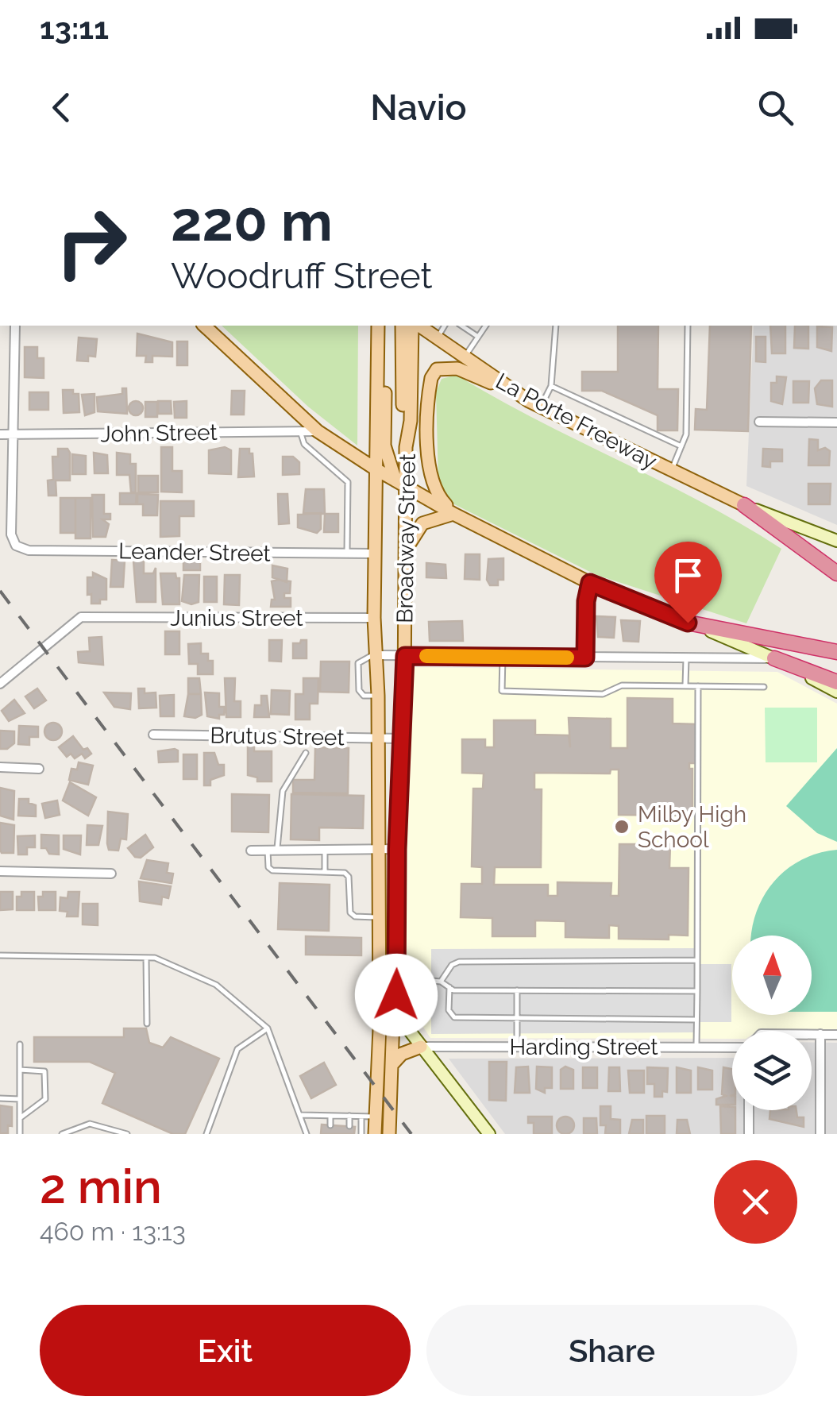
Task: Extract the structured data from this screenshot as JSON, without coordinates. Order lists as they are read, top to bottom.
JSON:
{
  "streets": {
    "main road": ["La Porte Freeway", "Broadway Street"],
    "street": [
      "John Street",
      "Leander Street",
      "Junius Street",
      "Brutus Street",
      "Harding Street"
    ]
  },
  "crossings": [
    ["John Street", "Leander Street"],
    ["Broadway Street", "Leander Street"],
    ["Broadway Street", "Junius Street"],
    ["Broadway Street", "Brutus Street"]
  ],
  "places": ["Milby High School"],
  "north": "top",
  "page": {
    "status": "13:11",
    "header": "Navio",
    "turn": ["220 m", "Woodruff Street"],
    "heading": ["2 min", "460 m · 13:13"],
    "buttons": ["Exit", "Share"]
  }
}
